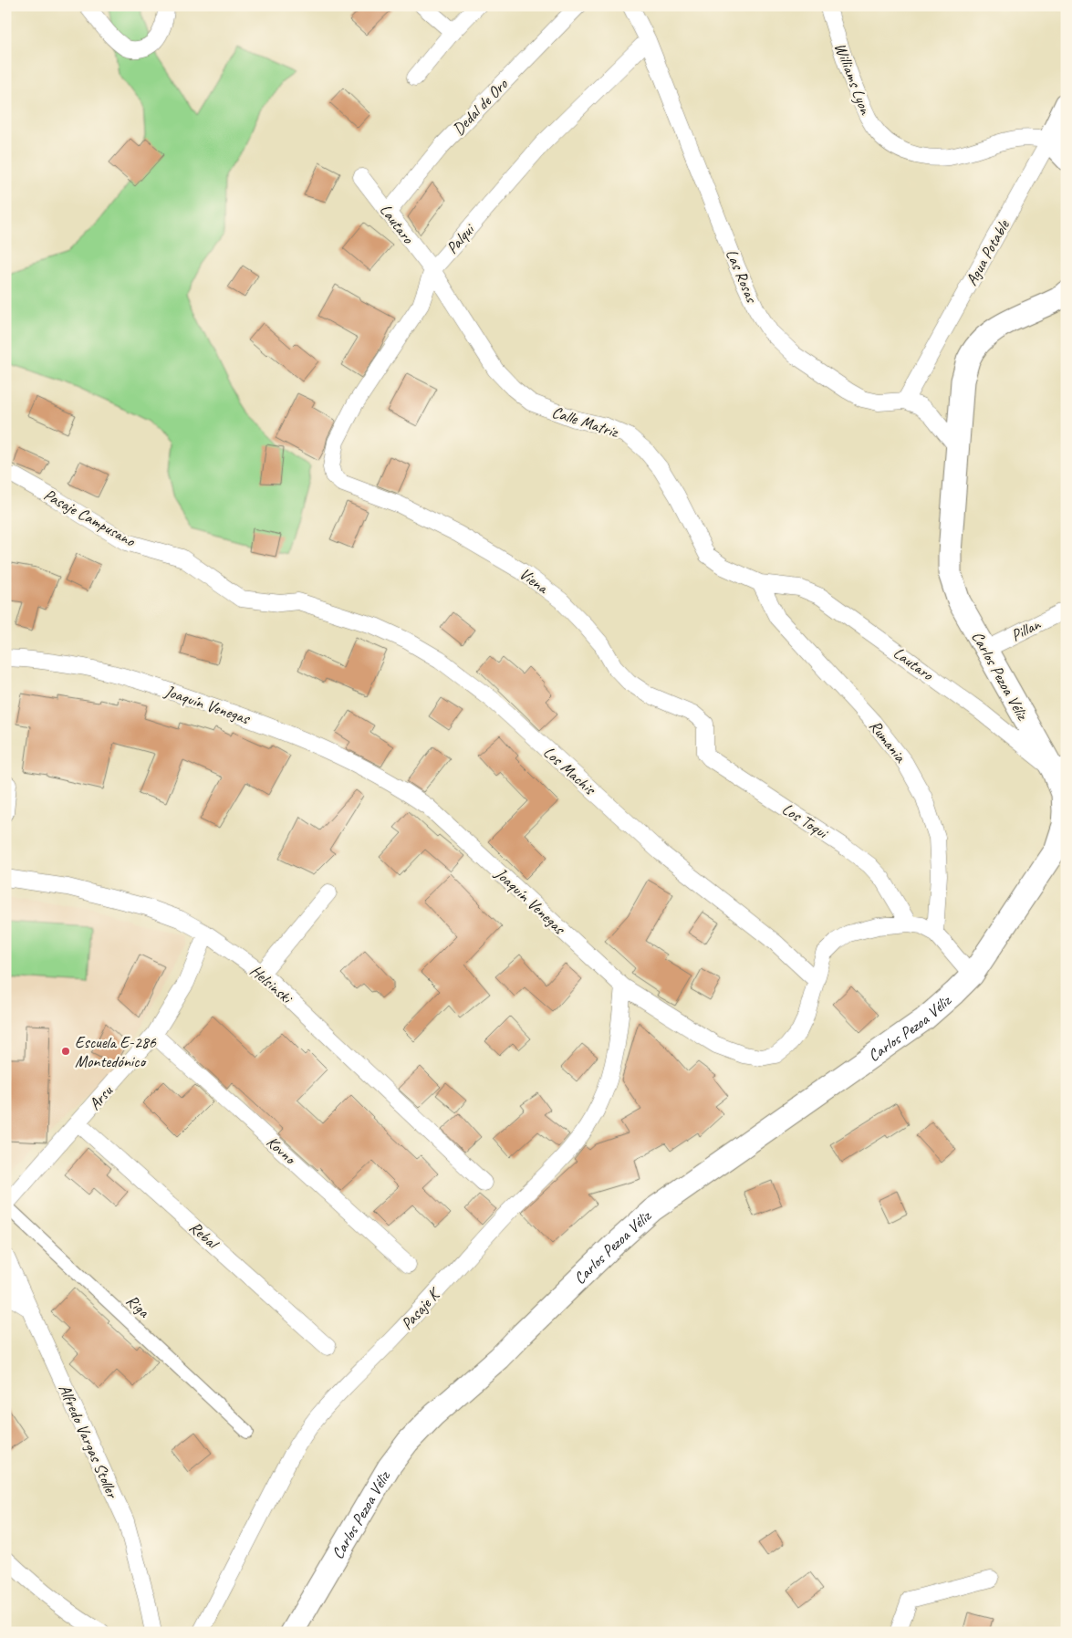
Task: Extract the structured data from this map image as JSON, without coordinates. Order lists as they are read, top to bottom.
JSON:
{
  "streets": {
    "main road": ["Agua Potable", "Carlos Pezoa Véliz"],
    "street": [
      "Williams Lyon",
      "Dedal de Oro",
      "Lautaro",
      "Palqui",
      "Las Rosas",
      "Calle Matriz",
      "Pasaje Campusano",
      "Viena",
      "Pillan",
      "Joaquín Venegas",
      "Rumania",
      "Los Machis",
      "Los Toqui",
      "Helsinski",
      "Arsu",
      "Kovno",
      "Rebal",
      "Riga",
      "Pasaje K",
      "Alfredo Vargas Stoller"
    ]
  },
  "crossings": [
    ["Williams Lyon", "Agua Potable"],
    ["Dedal de Oro", "Lautaro"],
    ["Lautaro", "Palqui"],
    ["Lautaro", "Calle Matriz"],
    ["Lautaro", "Carlos Pezoa Véliz"],
    ["Lautaro", "Rumania"],
    ["Palqui", "Las Rosas"],
    ["Palqui", "Calle Matriz"],
    ["Palqui", "Viena"],
    ["Agua Potable", "Las Rosas"],
    ["Las Rosas", "Carlos Pezoa Véliz"],
    ["Calle Matriz", "Rumania"],
    ["Pasaje Campusano", "Los Machis"],
    ["Viena", "Los Toqui"],
    ["Pillan", "Carlos Pezoa Véliz"],
    ["Carlos Pezoa Véliz", "Joaquín Venegas"],
    ["Joaquín Venegas", "Rumania"],
    ["Joaquín Venegas", "Los Machis"],
    ["Joaquín Venegas", "Los Toqui"],
    ["Joaquín Venegas", "Pasaje K"],
    ["Helsinski", "Arsu"],
    ["Arsu", "Kovno"],
    ["Arsu", "Rebal"],
    ["Arsu", "Riga"]
  ],
  "places": ["Escuela E-286 Montedónico"]
}
